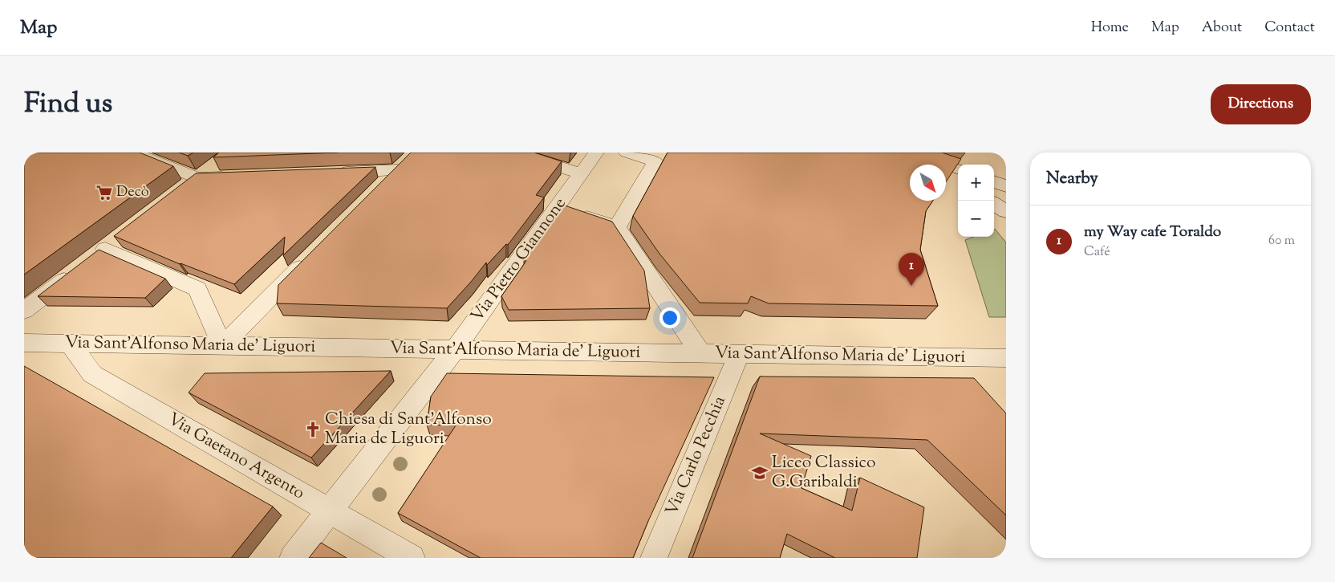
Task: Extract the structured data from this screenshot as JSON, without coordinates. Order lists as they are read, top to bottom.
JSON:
{
  "streets": {
    "street": [
      "Via Pietro Giannone",
      "Via Sant'Alfonso Maria de' Liguori",
      "Via Carlo Pecchia",
      "Via Gaetano Argento"
    ]
  },
  "crossings": [
    ["Via Pietro Giannone", "Via Sant'Alfonso Maria de' Liguori"],
    ["Via Pietro Giannone", "Via Gaetano Argento"],
    ["Via Sant'Alfonso Maria de' Liguori", "Via Carlo Pecchia"],
    ["Via Sant'Alfonso Maria de' Liguori", "Via Gaetano Argento"]
  ],
  "places": {
    "supermarket": ["Decò"],
    "church": ["Chiesa di Sant'Alfonso Maria de Liguori"],
    "school or university": ["Liceo Classico G.Garibaldi"]
  },
  "north": "bottom right",
  "page": {
    "header": "Map",
    "nav": [
      "Home",
      "Map",
      "About",
      "Contact"
    ],
    "title": "Find us",
    "buttons": "Directions",
    "heading": "Nearby",
    "map_buttons": ["+", "−"],
    "list": [
      {
        "mark": "1",
        "name": "my Way cafe Toraldo",
        "note": "Café",
        "value": "60 m"
      }
    ],
    "pins": "1"
  }
}
